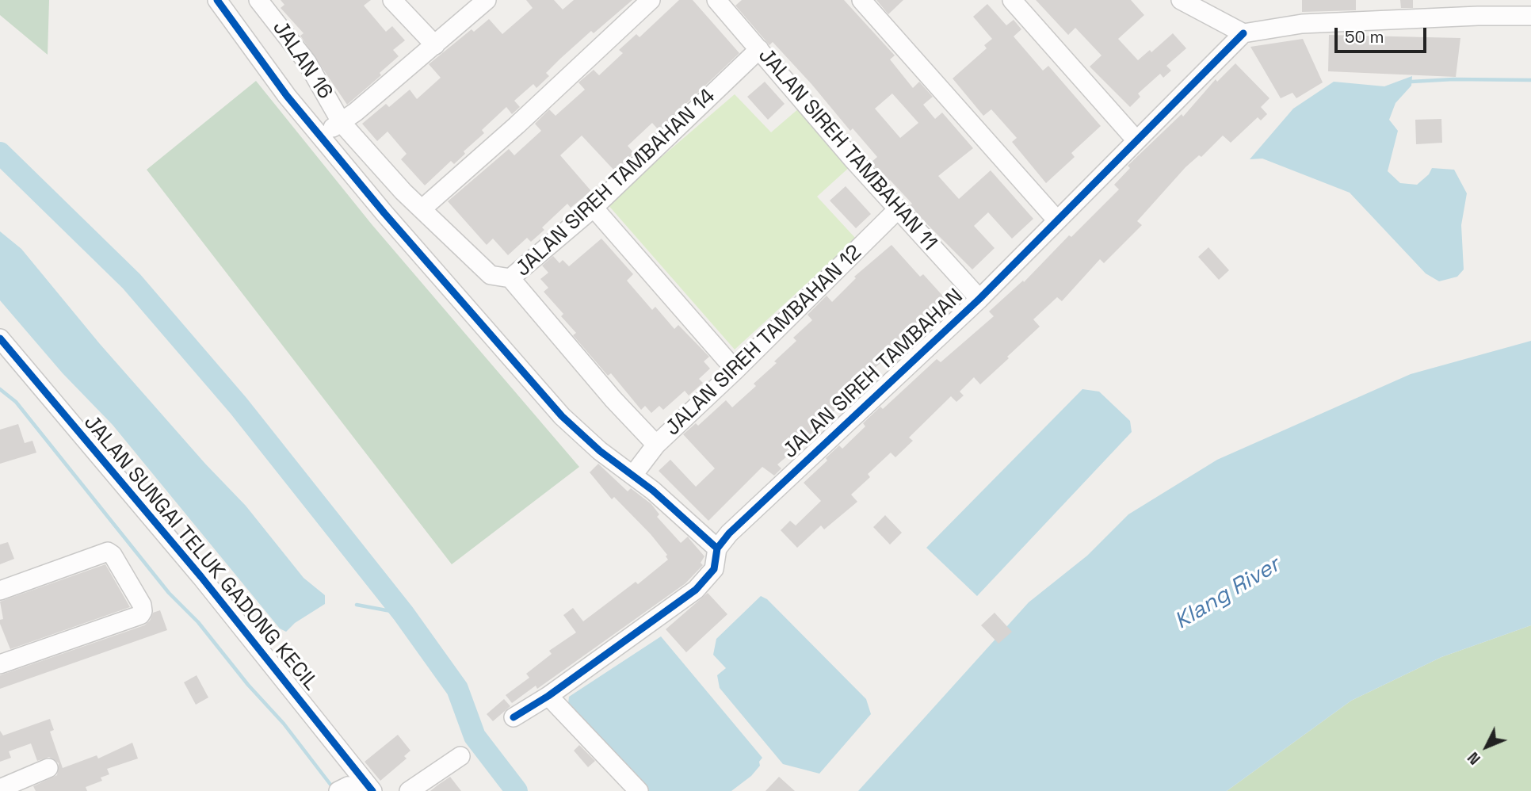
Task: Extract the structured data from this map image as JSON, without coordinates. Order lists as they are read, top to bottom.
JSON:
{
  "streets": {
    "street": [
      "JALAN 16",
      "JALAN SIREH TAMBAHAN 11",
      "JALAN SIREH TAMBAHAN 14",
      "JALAN SIREH TAMBAHAN 12",
      "JALAN SIREH TAMBAHAN",
      "JALAN SUNGAI TELUK GADONG KECIL"
    ]
  },
  "crossings": [
    ["JALAN 16", "JALAN SIREH TAMBAHAN 14"],
    ["JALAN SIREH TAMBAHAN 11", "JALAN SIREH TAMBAHAN 14"],
    ["JALAN SIREH TAMBAHAN 11", "JALAN SIREH TAMBAHAN 12"],
    ["JALAN SIREH TAMBAHAN 11", "JALAN SIREH TAMBAHAN"],
    ["JALAN SIREH TAMBAHAN 14", "JALAN SIREH TAMBAHAN 12"]
  ],
  "water": ["Klang River"],
  "scale_bar": "50 m",
  "north": "bottom left"
}
